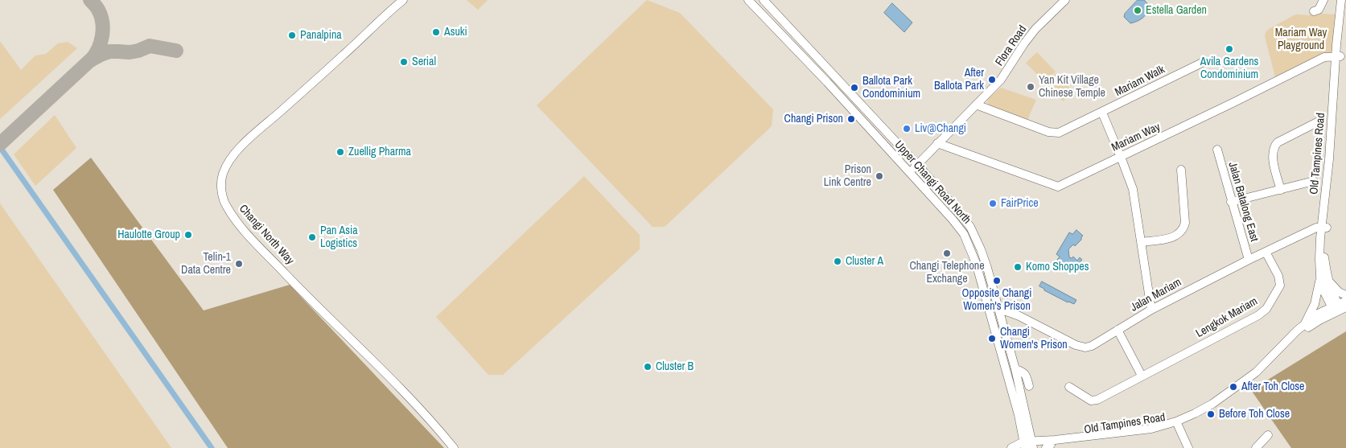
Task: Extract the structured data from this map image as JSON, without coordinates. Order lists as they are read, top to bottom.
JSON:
{
  "streets": {
    "street": [
      "Flora Road",
      "Mariam Walk",
      "Mariam Way",
      "Old Tampines Road",
      "Upper Changi Road North",
      "Jalan Batalong East",
      "Changi North Way",
      "Jalan Mariam",
      "Lengkok Mariam"
    ]
  },
  "crossings": [
    ["Flora Road", "Mariam Walk"],
    ["Mariam Way", "Old Tampines Road"],
    ["Old Tampines Road", "Upper Changi Road North"],
    ["Old Tampines Road", "Jalan Mariam"],
    ["Upper Changi Road North", "Jalan Mariam"],
    ["Jalan Batalong East", "Jalan Mariam"],
    ["Jalan Mariam", "Lengkok Mariam"]
  ],
  "parks": ["Mariam Way Playground"],
  "places": [
    "Estella Garden",
    "Asuki",
    "Panalpina",
    "Avila Gardens Condominium",
    "Serial",
    "After Ballota Park",
    "Yan Kit Village Chinese Temple",
    "Ballota Park Condominium",
    "Changi Prison",
    "Liv@Changi",
    "Zuellig Pharma",
    "Prison Link Centre",
    "FairPrice",
    "Haulotte Group",
    "Pan Asia Logistics",
    "Changi Telephone Exchange",
    "Cluster A",
    "Telin-1 Data Centre",
    "Komo Shoppes",
    "Opposite Changi Women's Prison",
    "Changi Women's Prison",
    "Cluster B",
    "After Toh Close",
    "Before Toh Close"
  ]
}
